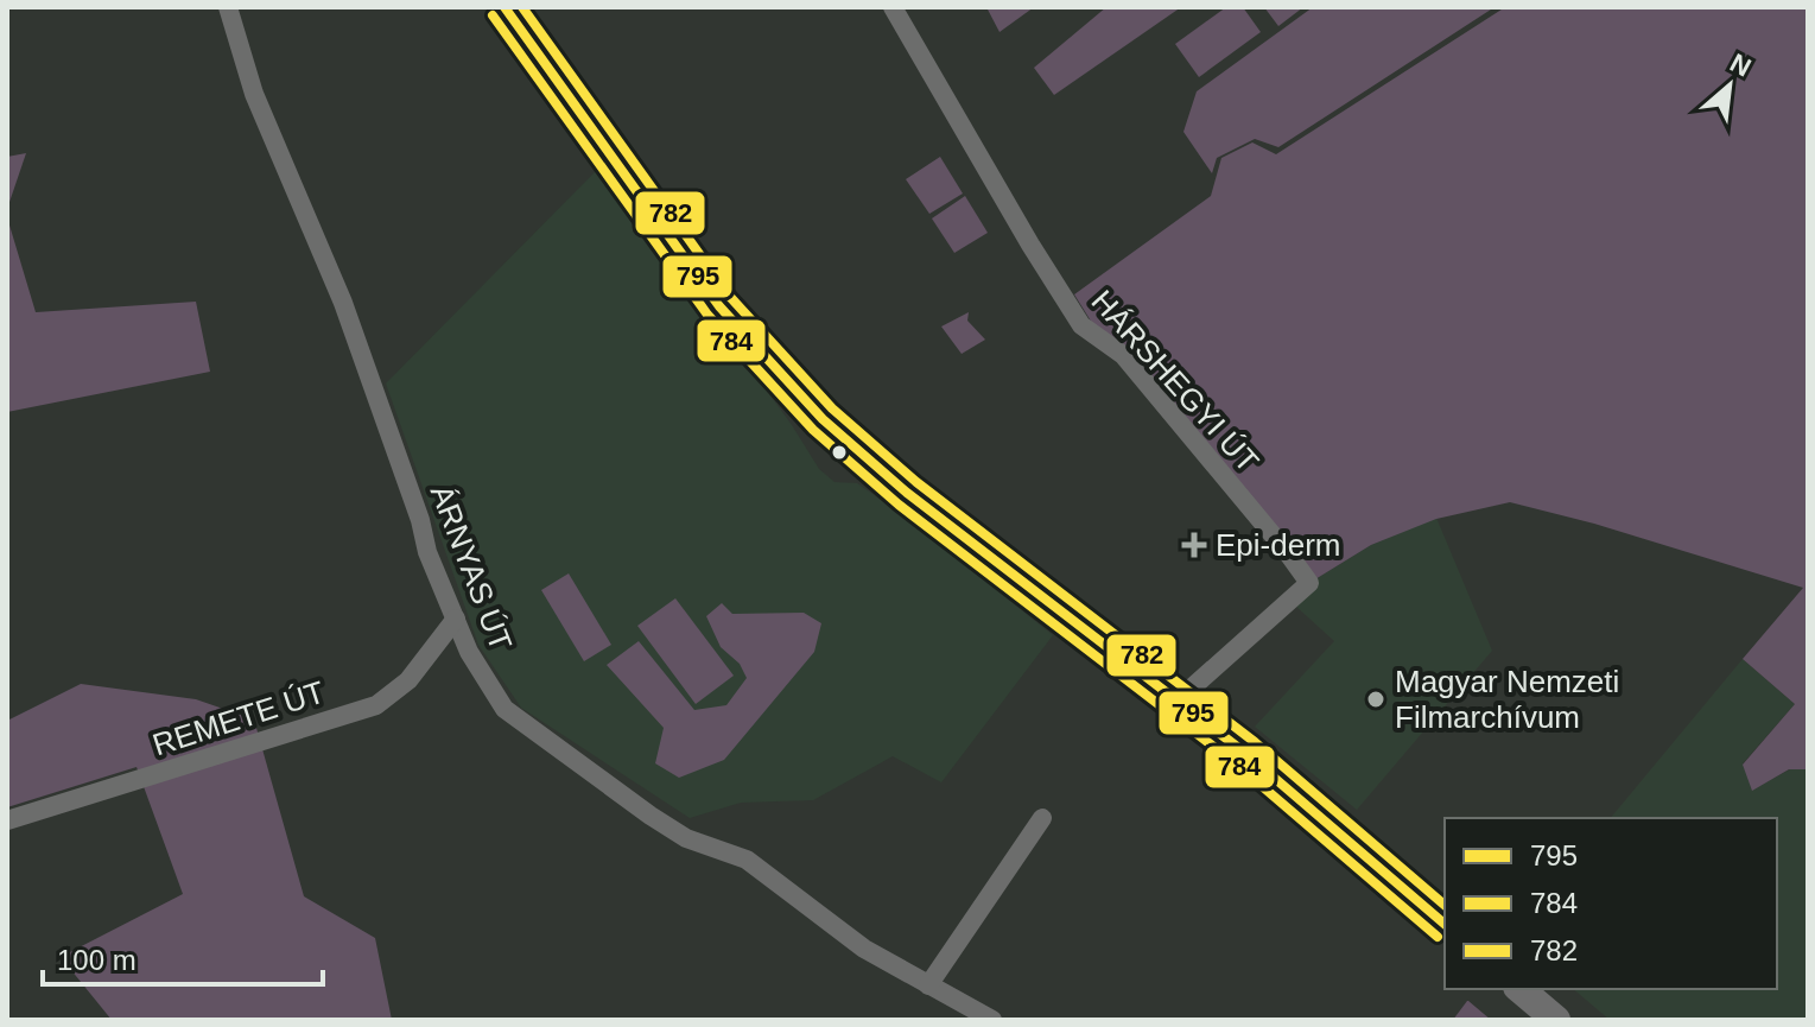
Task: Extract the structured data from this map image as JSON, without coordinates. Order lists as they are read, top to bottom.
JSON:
{
  "streets": {
    "street": ["HÁRSHEGYI ÚT", "ÁRNYAS ÚT", "REMETE ÚT"]
  },
  "crossings": [
    ["ÁRNYAS ÚT", "REMETE ÚT"]
  ],
  "places": {
    "health": ["Epi-derm"],
    "other": ["Magyar Nemzeti Filmarchívum"]
  },
  "lines": ["transit line 795", "transit line 782", "transit line 784"],
  "legend": ["795", "784", "782"],
  "scale_bar": "100 m",
  "north": "top right"
}
